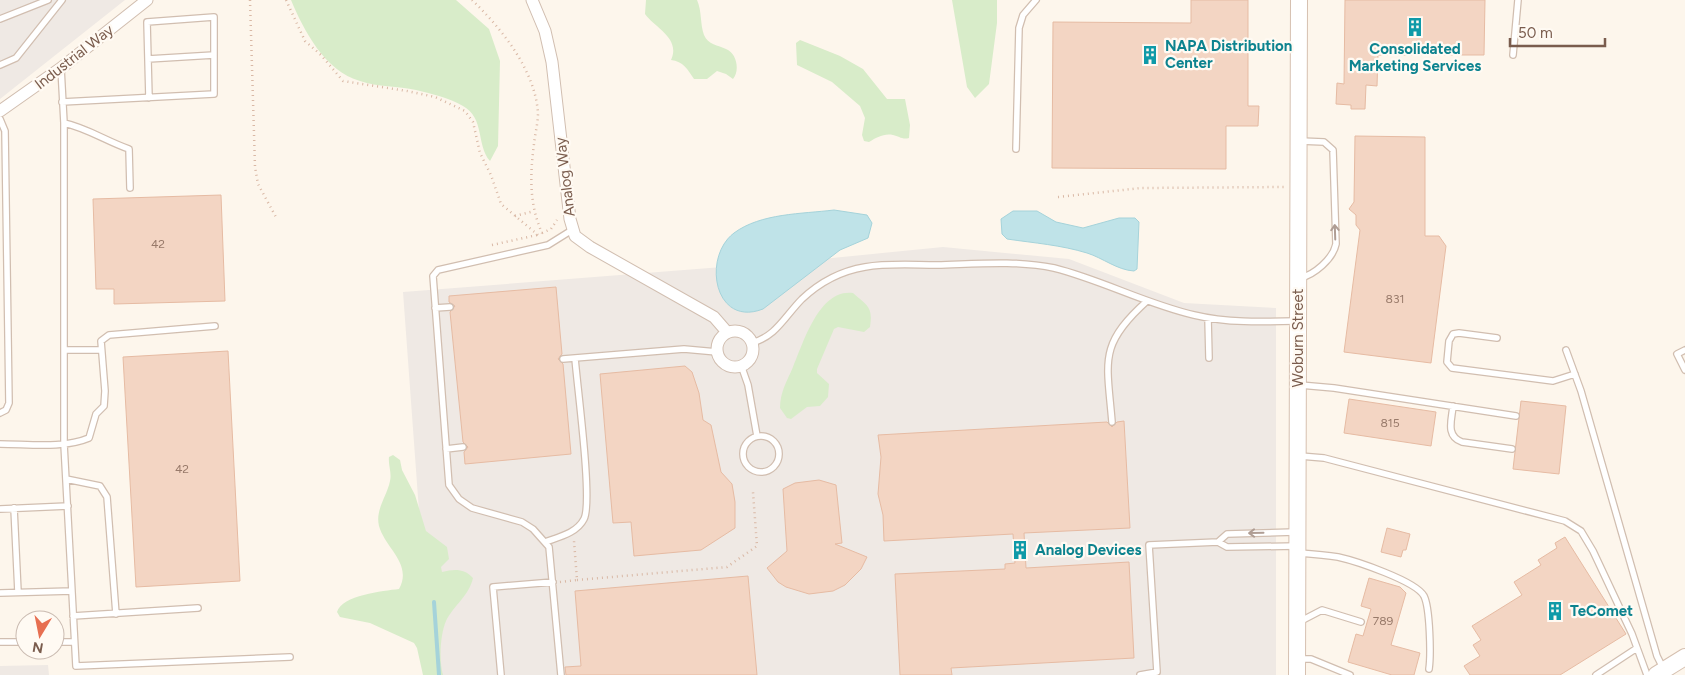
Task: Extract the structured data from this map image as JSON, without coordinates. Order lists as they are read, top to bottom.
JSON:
{
  "streets": {
    "street": ["Industrial Way", "Analog Way", "Woburn Street"]
  },
  "places": {
    "building": [
      "Consolidated Marketing Services",
      "NAPA Distribution Center",
      "Analog Devices",
      "TeComet"
    ]
  },
  "house_numbers": [
    "42",
    "831",
    "815",
    "42",
    "789"
  ],
  "scale_bar": "50 m",
  "north": "bottom"
}
